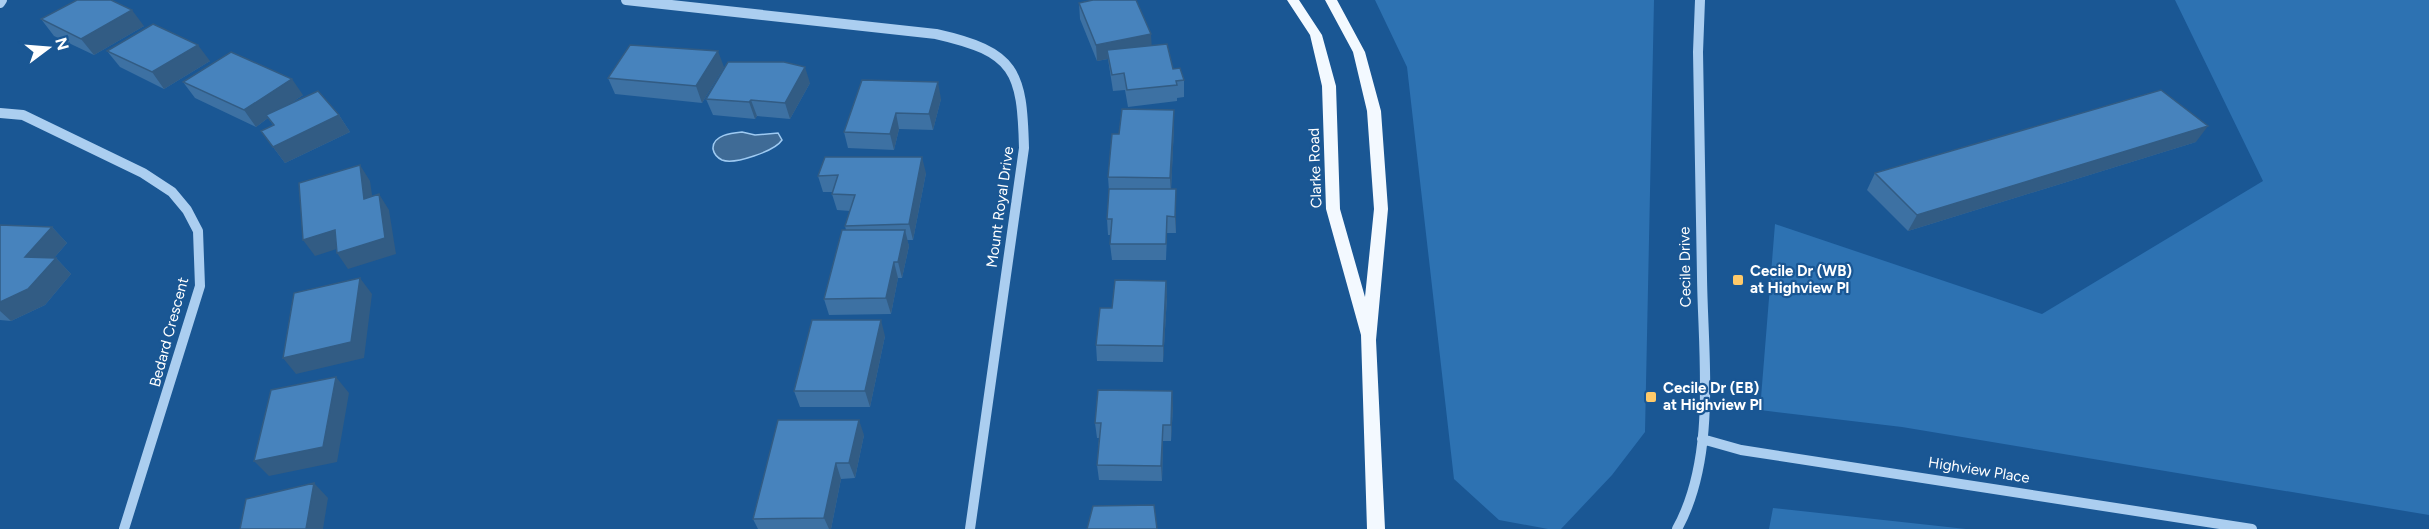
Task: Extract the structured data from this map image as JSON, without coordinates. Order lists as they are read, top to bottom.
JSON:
{
  "streets": {
    "main road": ["Clarke Road"],
    "street": [
      "Mount Royal Drive",
      "Cecile Drive",
      "Bedard Crescent",
      "Highview Place"
    ]
  },
  "crossings": [
    ["Cecile Drive", "Highview Place"]
  ],
  "places": {
    "transit": ["Cecile Dr (WB) at Highview Pl", "Cecile Dr (EB) at Highview Pl"]
  },
  "north": "right"
}
